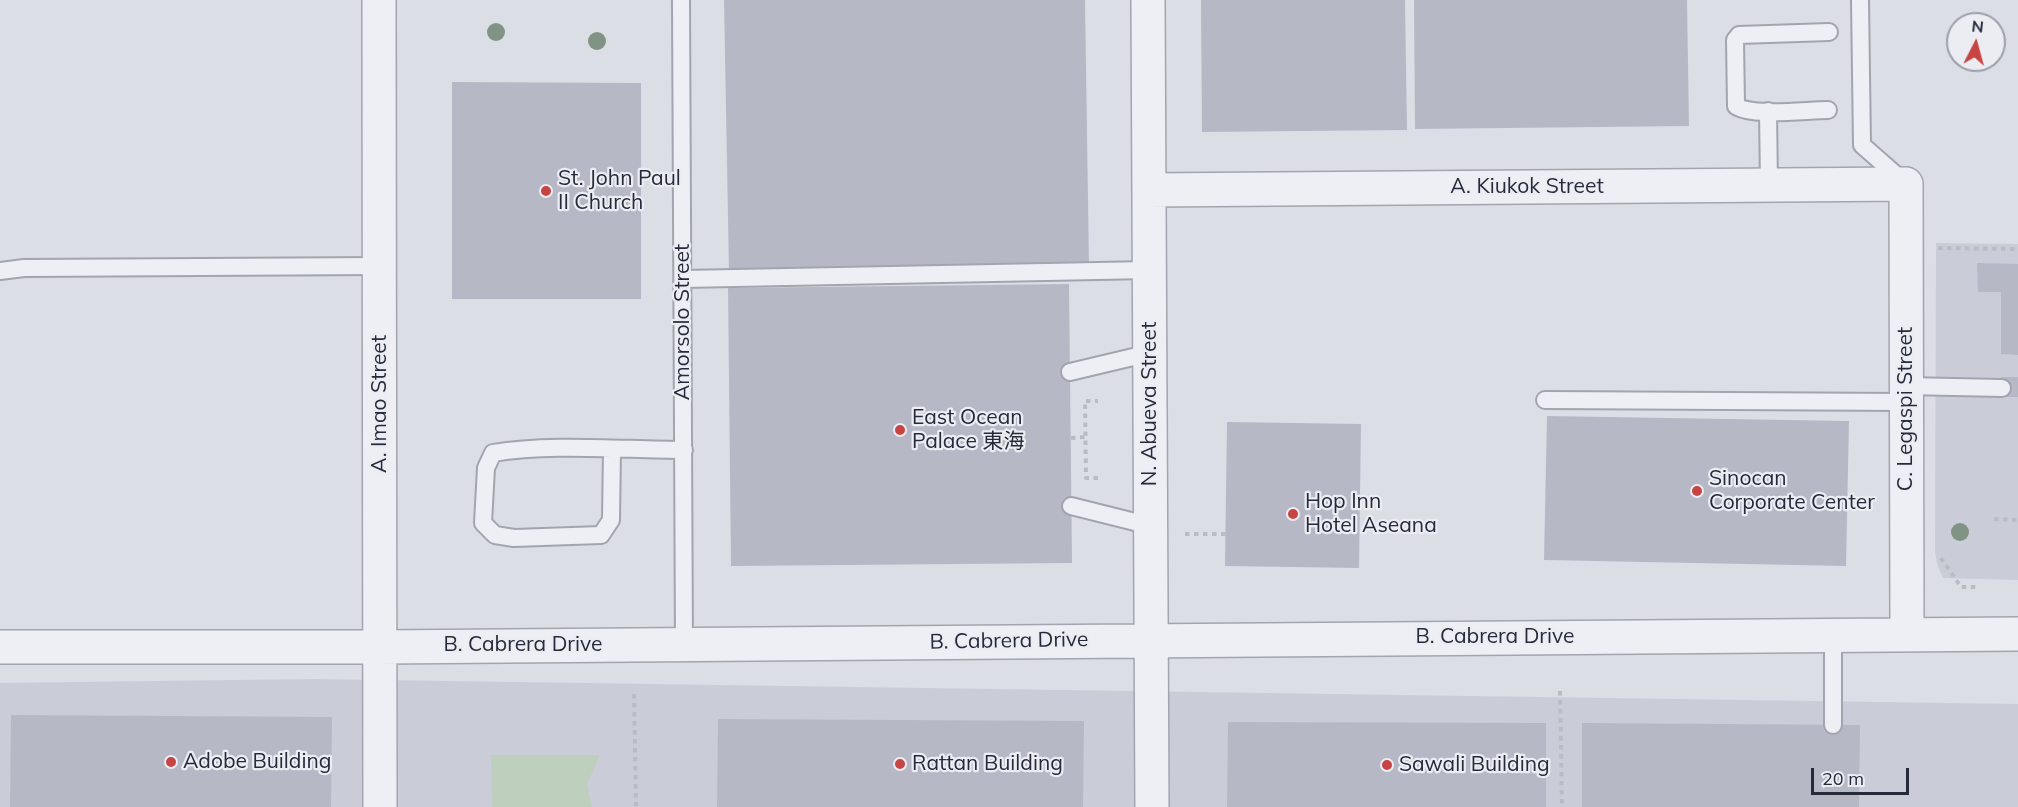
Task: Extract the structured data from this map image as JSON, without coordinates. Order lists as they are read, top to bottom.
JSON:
{
  "streets": {
    "street": [
      "A. Kiukok Street",
      "A. Imao Street",
      "N. Abueva Street",
      "C. Legaspi Street",
      "B. Cabrera Drive"
    ],
    "lane": ["Amorsolo Street"]
  },
  "crossings": [
    ["A. Kiukok Street", "N. Abueva Street"],
    ["A. Kiukok Street", "C. Legaspi Street"],
    ["Amorsolo Street", "B. Cabrera Drive"],
    ["A. Imao Street", "B. Cabrera Drive"],
    ["N. Abueva Street", "B. Cabrera Drive"],
    ["C. Legaspi Street", "B. Cabrera Drive"]
  ],
  "places": [
    "St. John Paul II Church",
    "East Ocean Palace 東海",
    "Sinocan Corporate Center",
    "Hop Inn Hotel Aseana",
    "Adobe Building",
    "Rattan Building",
    "Sawali Building"
  ],
  "scale_bar": "20 m",
  "north": "top"
}
